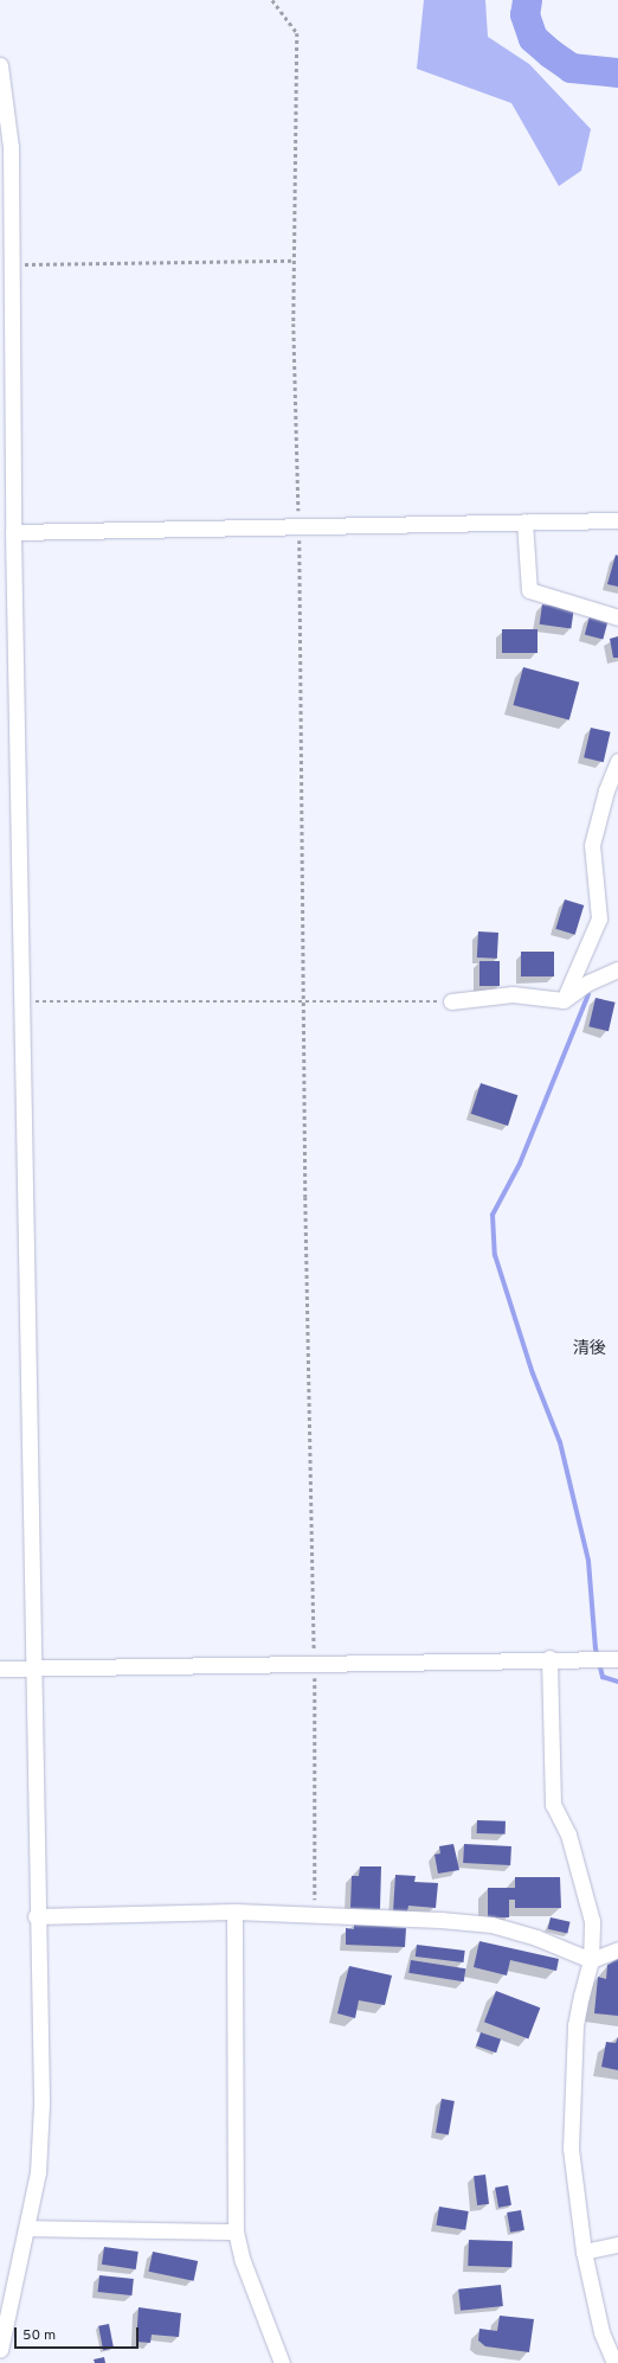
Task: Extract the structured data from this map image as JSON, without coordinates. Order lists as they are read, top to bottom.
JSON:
{
  "districts": ["清後"],
  "scale_bar": "50 m"
}
